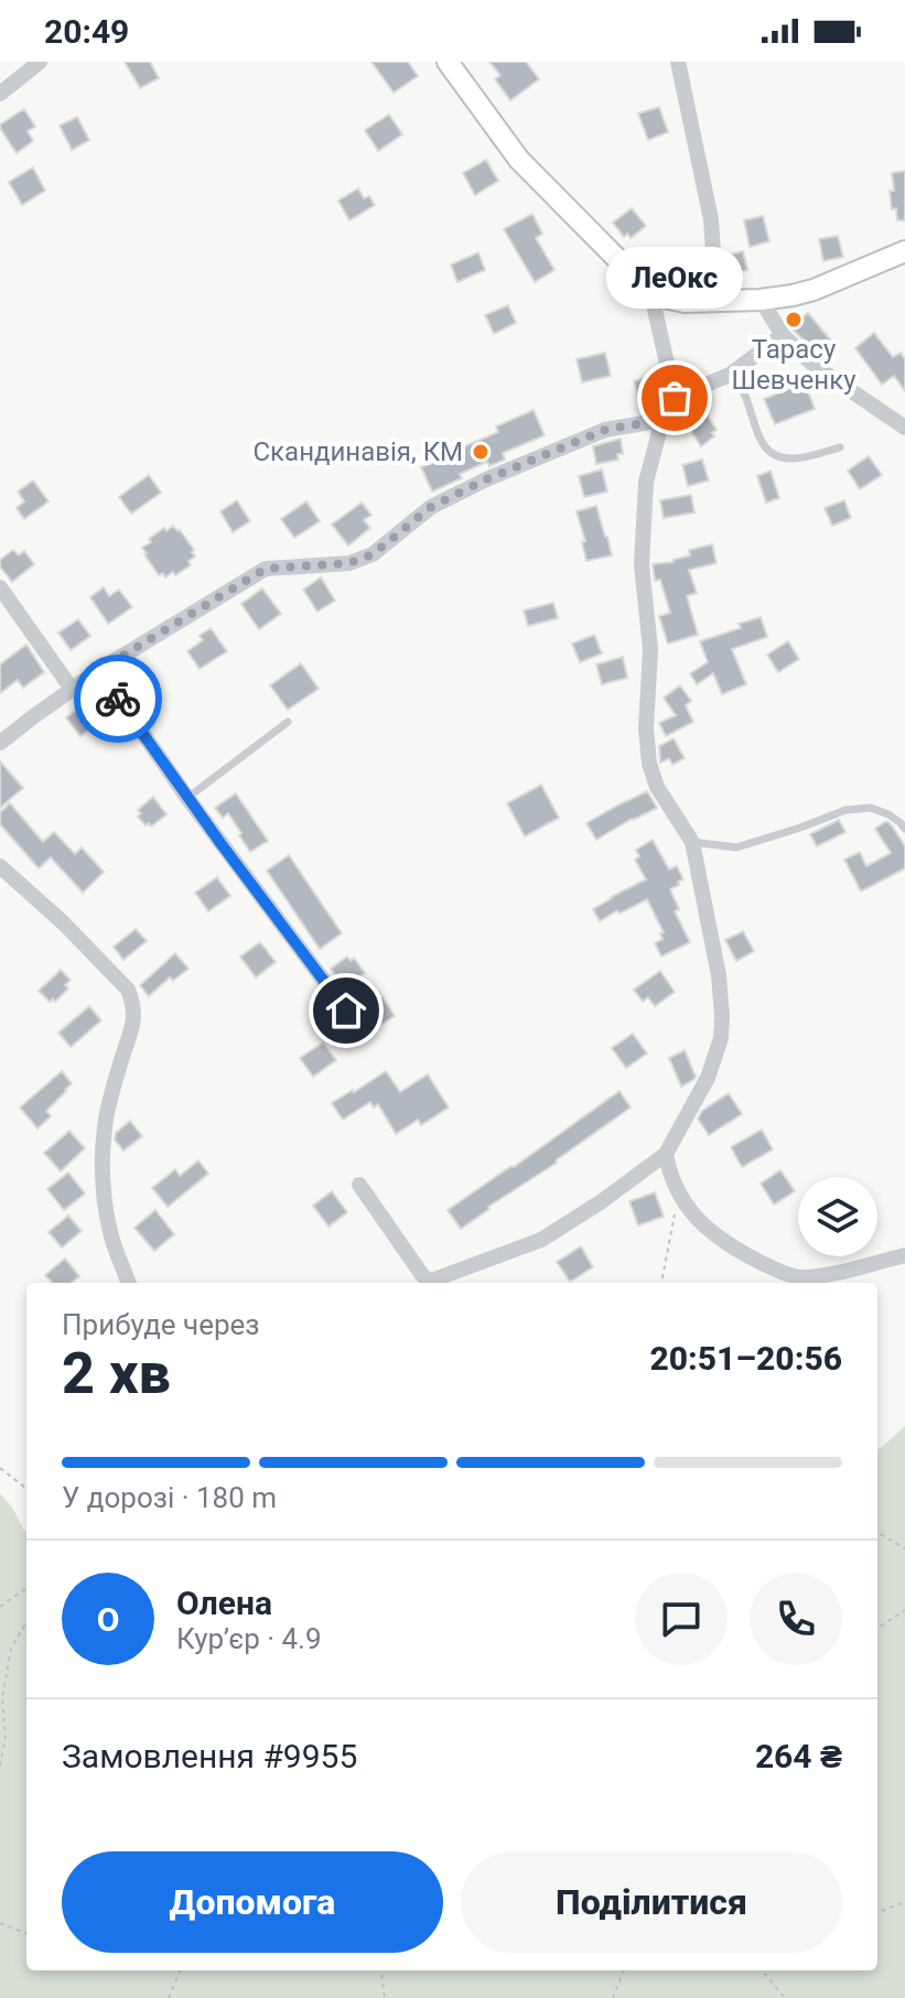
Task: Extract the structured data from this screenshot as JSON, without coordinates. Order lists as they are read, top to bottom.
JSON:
{
  "places": ["Тарасу Шевченку", "ЛеОкс", "Скандинавія, КМ"],
  "page": {
    "status": "20:49",
    "bubble": "ЛеОкс",
    "heading": ["2 хв", "Прибуде через", "20:51–20:56"],
    "panel": [
      "Олена",
      "Кур’єр · 4.9",
      "Замовлення #9955",
      "264 ₴"
    ],
    "bar": "У дорозі · 180 m",
    "round": "О",
    "buttons": ["Допомога", "Поділитися"]
  }
}
